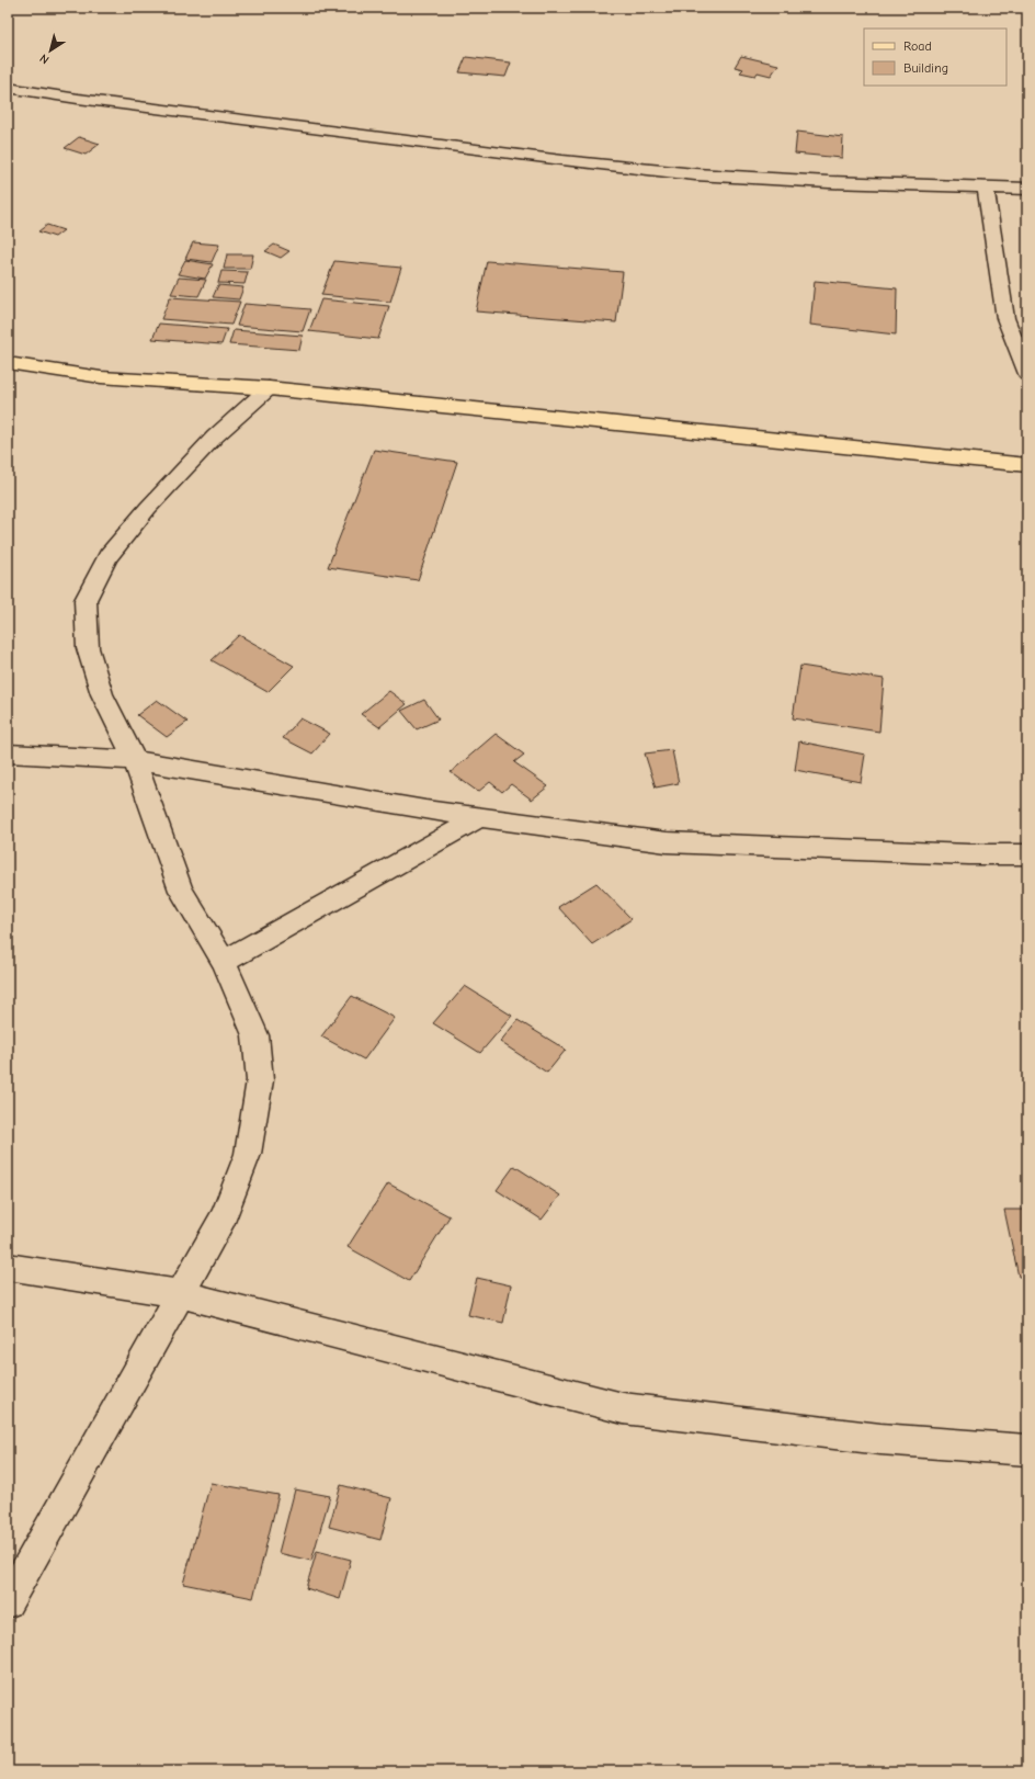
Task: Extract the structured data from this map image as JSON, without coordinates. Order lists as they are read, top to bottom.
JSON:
{
  "legend": ["Road", "Building"],
  "north": "bottom left"
}
